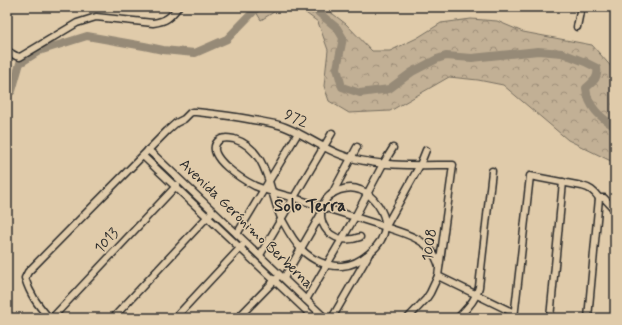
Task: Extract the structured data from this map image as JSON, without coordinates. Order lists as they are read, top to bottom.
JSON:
{
  "streets": {
    "street": [
      "972",
      "Avenida Gerónimo Berberna",
      "1013",
      "1008"
    ]
  },
  "crossings": [
    ["972", "Avenida Gerónimo Berberna"],
    ["972", "1008"],
    ["Avenida Gerónimo Berberna", "1013"]
  ],
  "districts": ["Solo Terra"]
}
